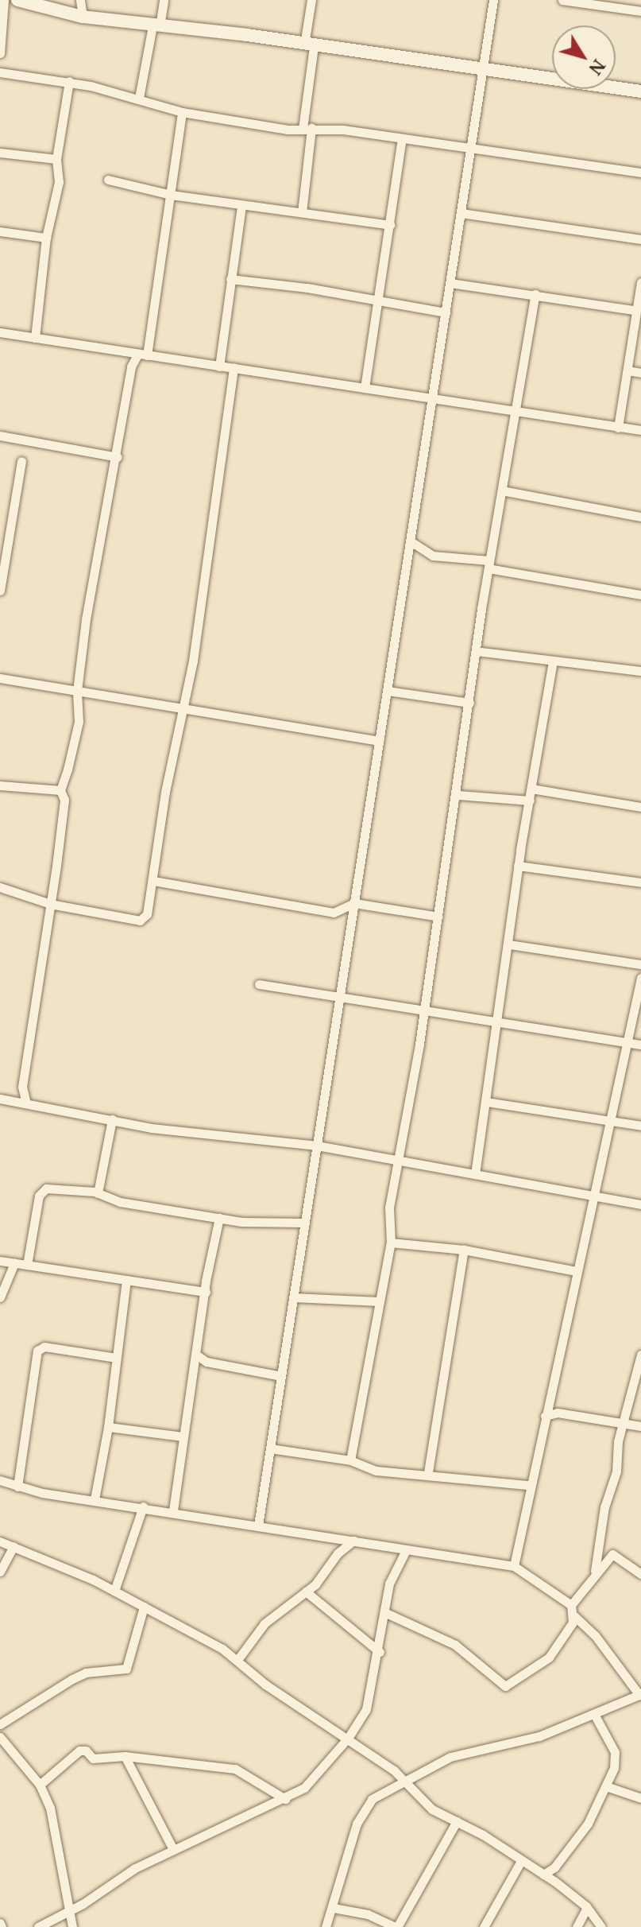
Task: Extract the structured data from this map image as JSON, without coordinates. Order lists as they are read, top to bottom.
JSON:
{
  "north": "bottom right"
}
